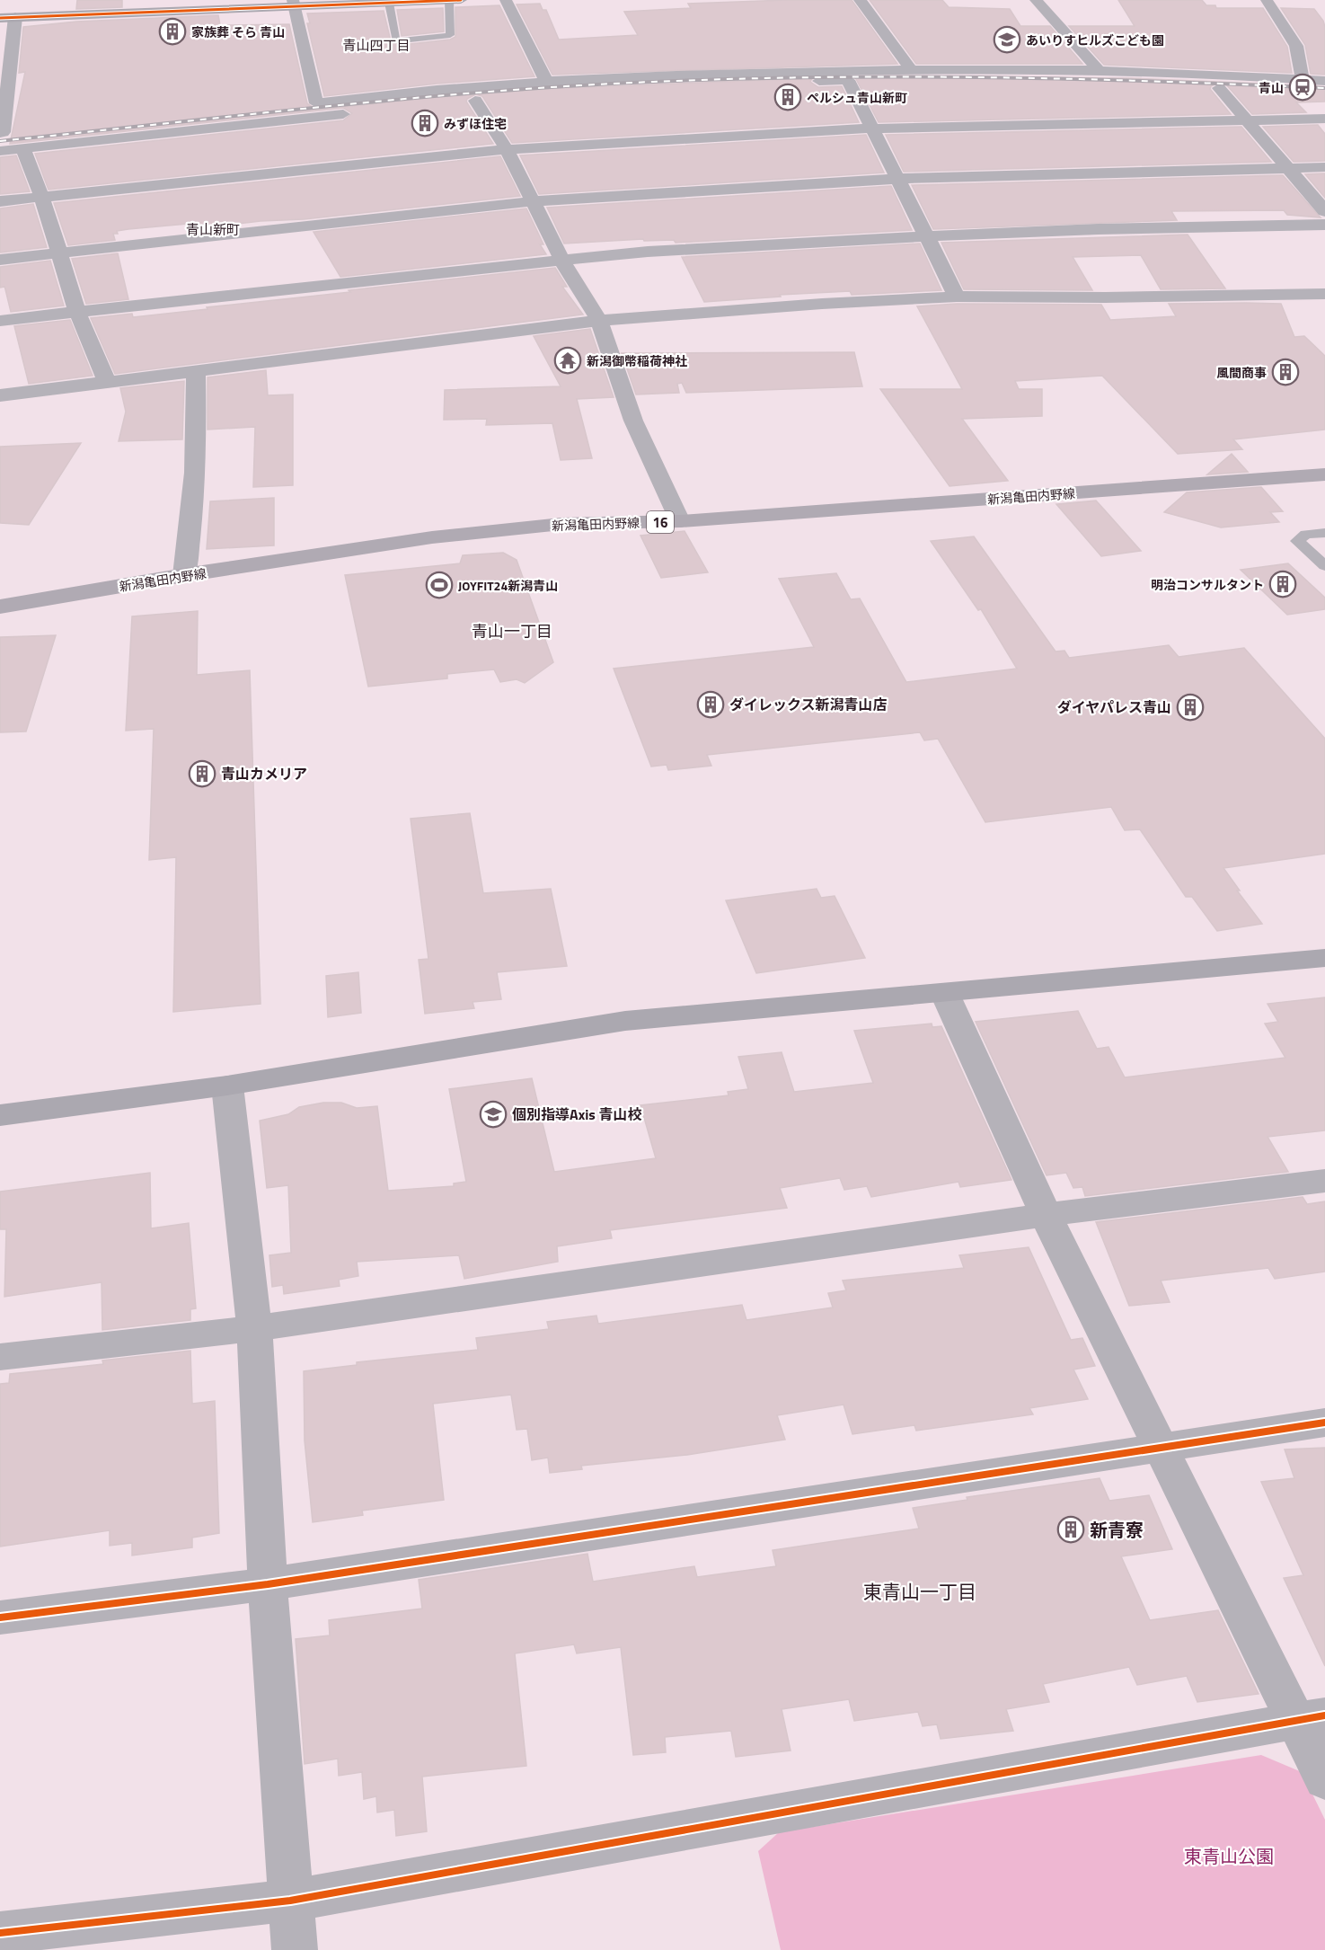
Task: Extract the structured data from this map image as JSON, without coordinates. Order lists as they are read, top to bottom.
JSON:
{
  "streets": {
    "main road": ["新潟亀田内野線", "16"]
  },
  "districts": [
    "青山四丁目",
    "青山新町",
    "青山一丁目",
    "東青山一丁目"
  ],
  "parks": ["東青山公園"],
  "places": {
    "building": [
      "家族葬 そら 青山",
      "ペルシュ青山新町",
      "みずほ住宅",
      "風間商事",
      "明治コンサルタント",
      "ダイレックス新潟青山店",
      "ダイヤパレス青山",
      "青山カメリア",
      "新青寮"
    ],
    "school or university": ["あいりすヒルズこども園", "個別指導Axis 青山校"],
    "station": ["青山"],
    "temple": ["新潟御幣稲荷神社"],
    "sports": ["JOYFIT24新潟青山"]
  }
}
